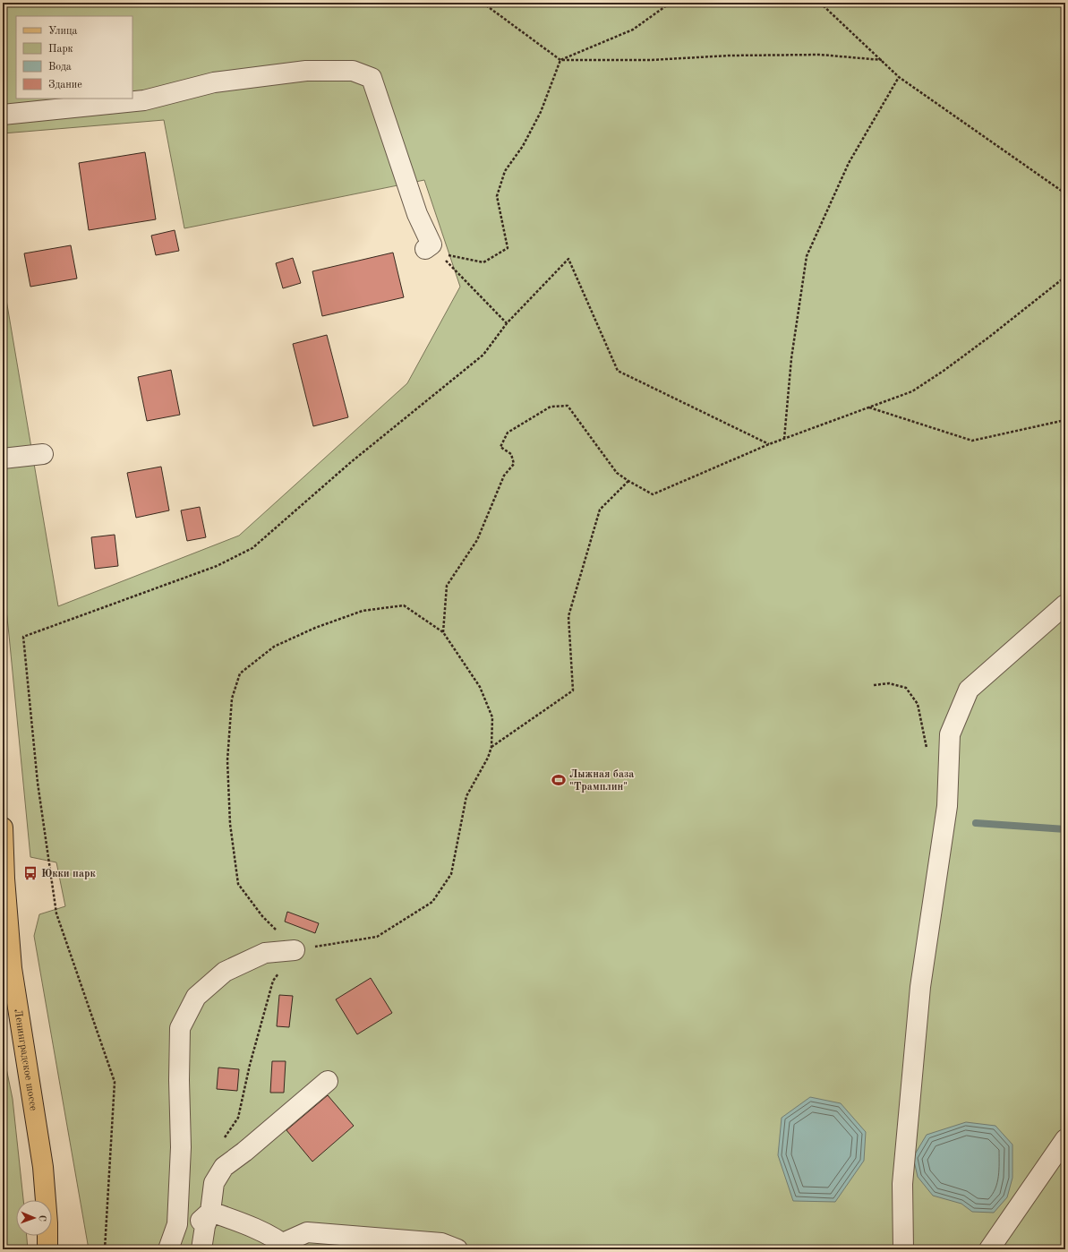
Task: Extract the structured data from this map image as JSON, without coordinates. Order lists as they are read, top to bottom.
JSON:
{
  "streets": {
    "main road": ["Ленинградское шоссе"]
  },
  "places": {
    "sports": ["Лыжная база \"Трамплин\""],
    "bus stop": ["Юкки парк"]
  },
  "legend": [
    "Улица",
    "Парк",
    "Вода",
    "Здание"
  ],
  "north": "right"
}
